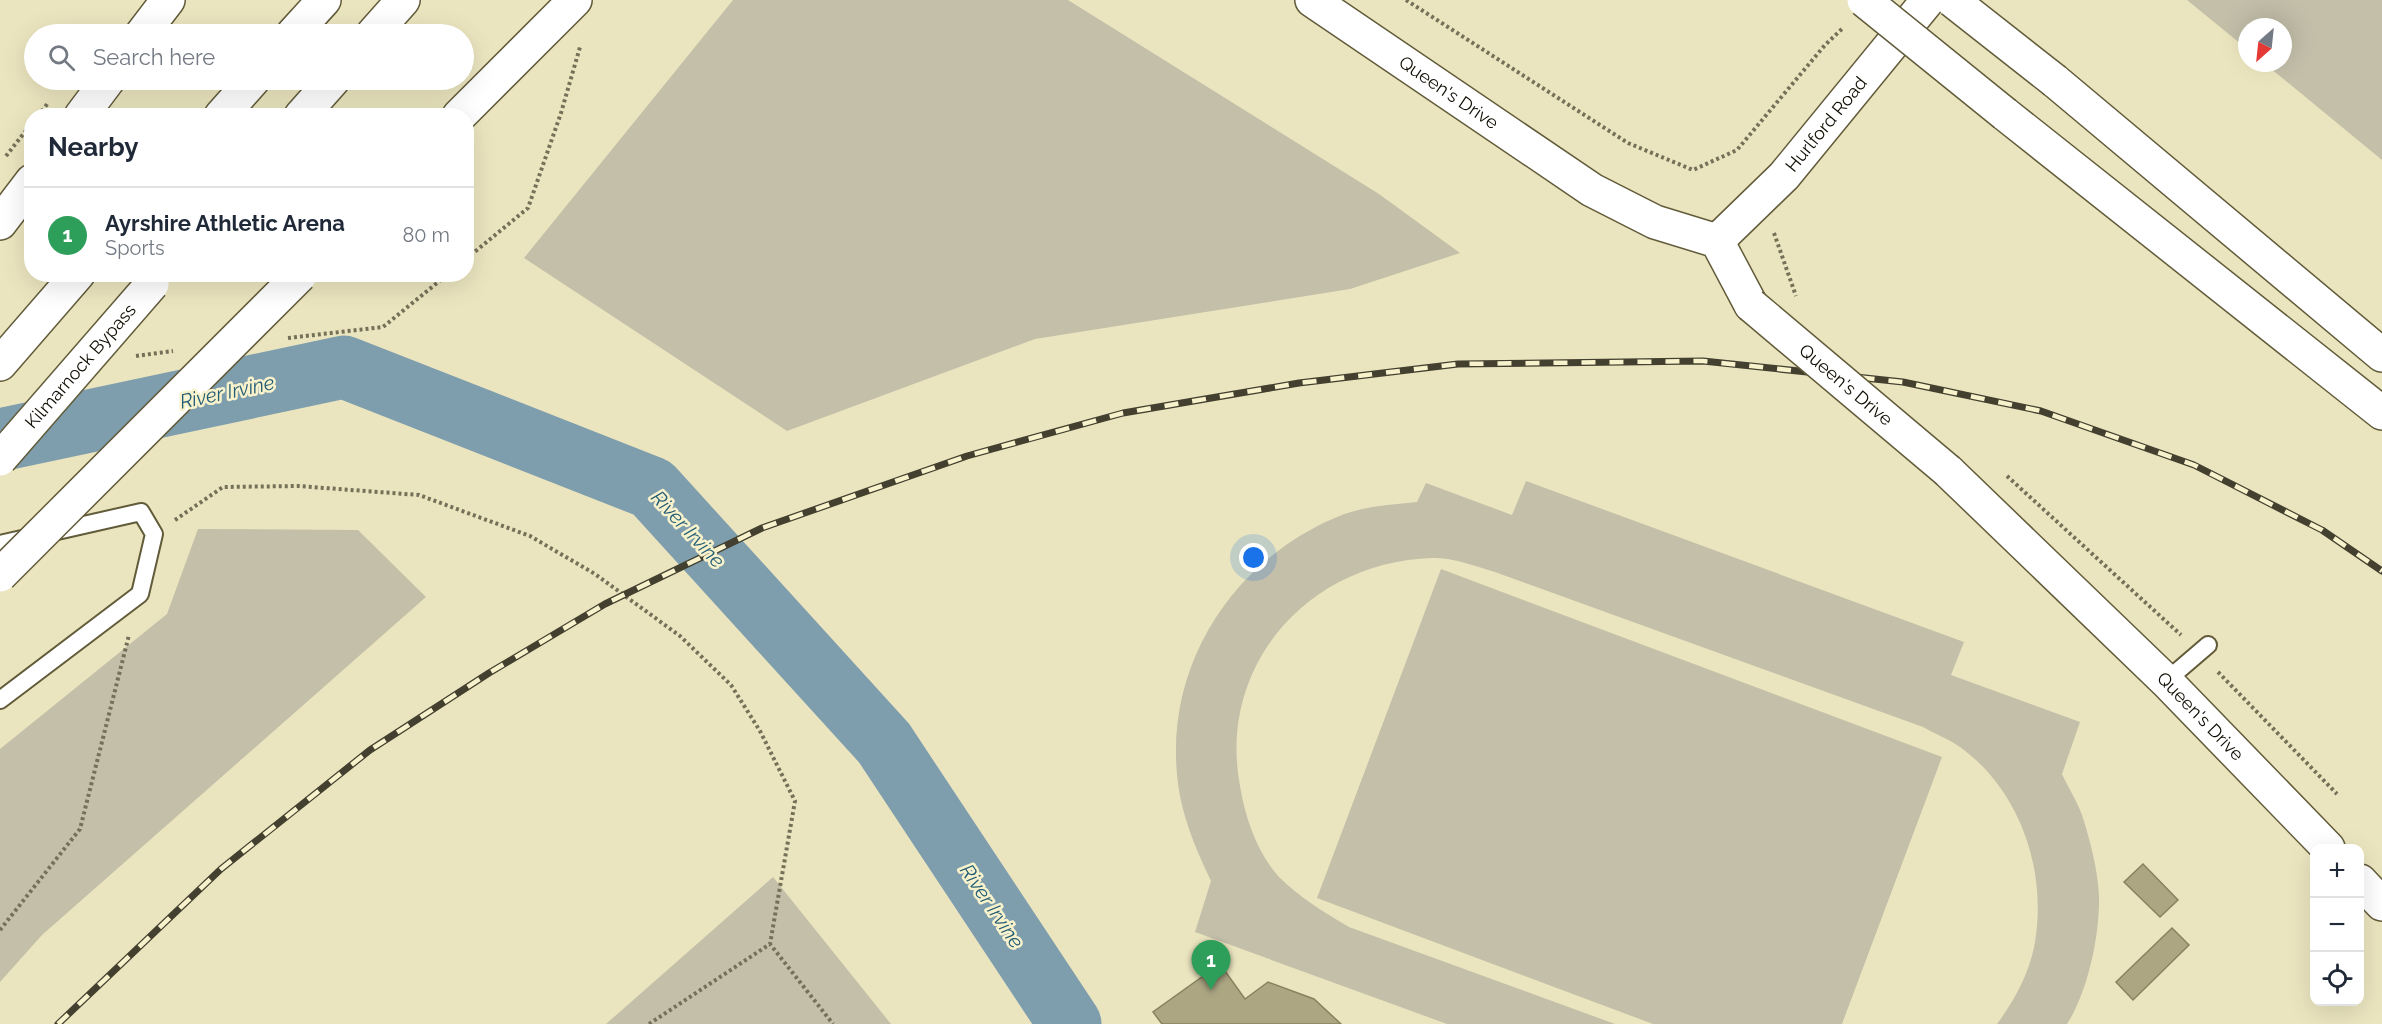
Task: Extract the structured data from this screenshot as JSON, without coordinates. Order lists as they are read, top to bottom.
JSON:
{
  "streets": {
    "main road": ["Queen's Drive", "Hurlford Road", "Kilmarnock Bypass"]
  },
  "crossings": [
    ["Queen's Drive", "Hurlford Road"]
  ],
  "water": ["River Irvine"],
  "north": "bottom left",
  "page": {
    "search": "Search here",
    "heading": "Nearby",
    "list": [
      {
        "mark": "1",
        "name": "Ayrshire Athletic Arena",
        "note": "Sports",
        "value": "80 m"
      }
    ],
    "map_buttons": ["+", "−"],
    "pins": "1"
  }
}
